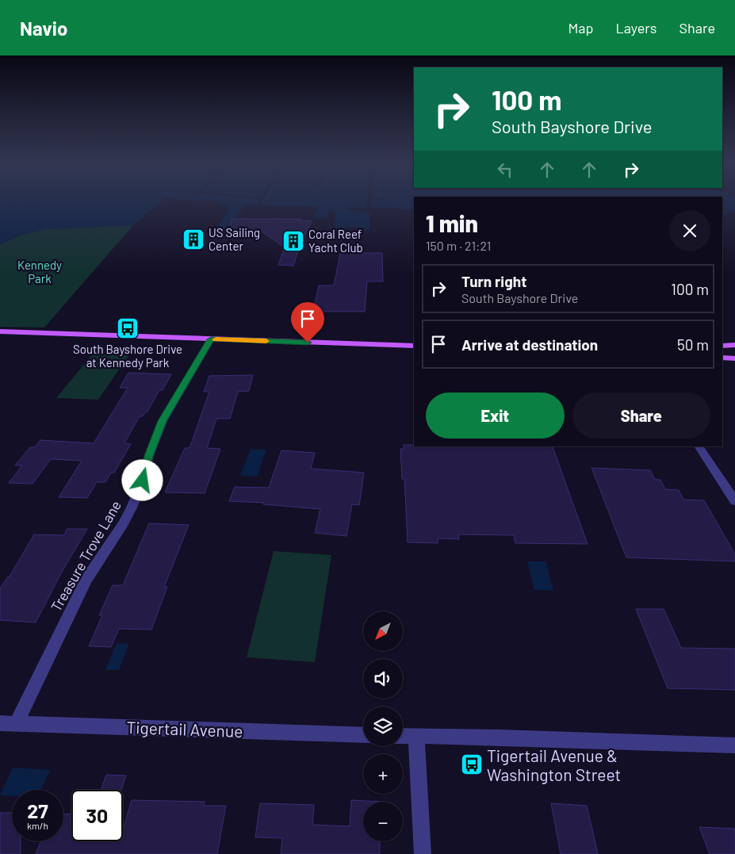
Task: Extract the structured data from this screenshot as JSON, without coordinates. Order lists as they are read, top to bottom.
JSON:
{
  "streets": {
    "street": ["Treasure Trove Lane", "Tigertail Avenue"]
  },
  "crossings": [
    ["Treasure Trove Lane", "Tigertail Avenue"]
  ],
  "parks": ["Kennedy Park"],
  "places": {
    "building": ["US Sailing Center", "Coral Reef Yacht Club"],
    "bus stop": ["South Bayshore Drive at Kennedy Park", "Tigertail Avenue & Washington Street"]
  },
  "north": "bottom left",
  "page": {
    "header": "Navio",
    "nav": ["Map", "Layers", "Share"],
    "turn": ["100 m", "South Bayshore Drive"],
    "heading": ["1 min", "150 m · 21:21"],
    "list": [
      {
        "name": "Turn right",
        "note": "South Bayshore Drive",
        "value": "100 m"
      },
      {
        "name": "Arrive at destination",
        "value": "50 m"
      }
    ],
    "buttons": ["Exit", "Share"],
    "map_buttons": ["+", "−"],
    "speed": "27 km/h",
    "limit": "30"
  }
}
